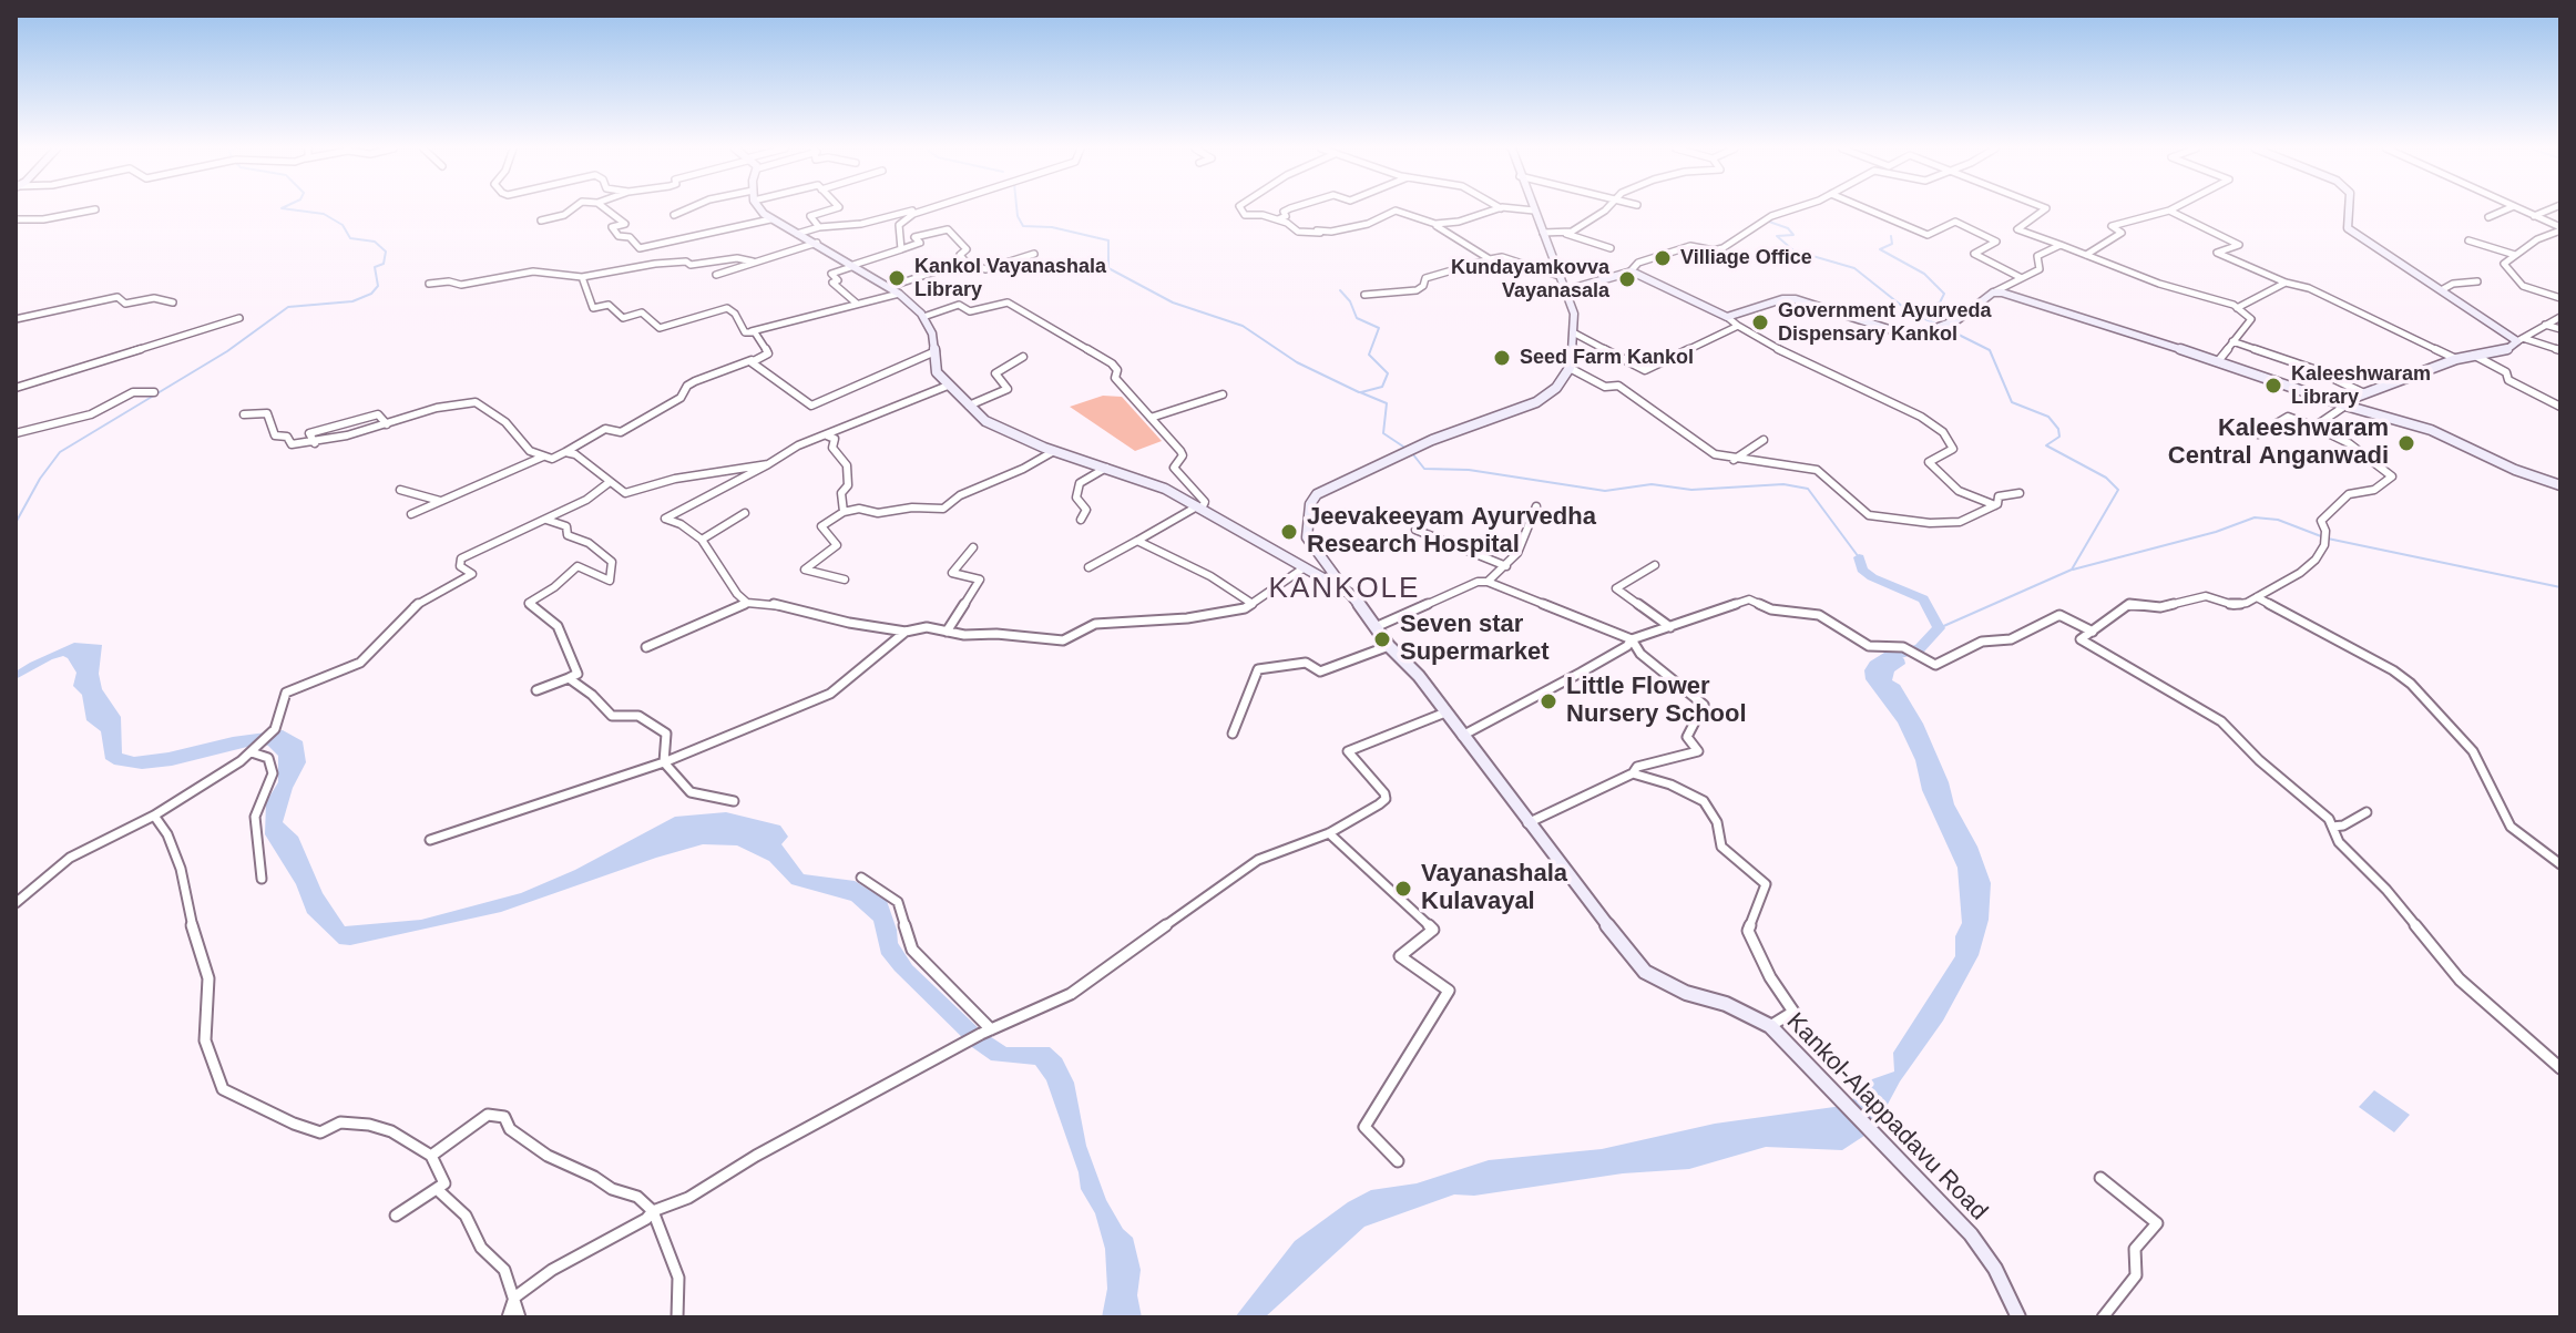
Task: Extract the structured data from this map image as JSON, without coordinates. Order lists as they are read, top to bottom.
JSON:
{
  "streets": {
    "main road": ["Kankol-Alappadavu Road"]
  },
  "districts": ["KANKOLE"],
  "places": [
    "Villiage Office",
    "Kankol Vayanashala Library",
    "Kundayamkovva Vayanasala",
    "Government Ayurveda Dispensary Kankol",
    "Seed Farm Kankol",
    "Kaleeshwaram Library",
    "Kaleeshwaram Central Anganwadi",
    "Jeevakeeyam Ayurvedha Research Hospital",
    "Seven star Supermarket",
    "Little Flower Nursery School",
    "Vayanashala Kulavayal"
  ]
}
